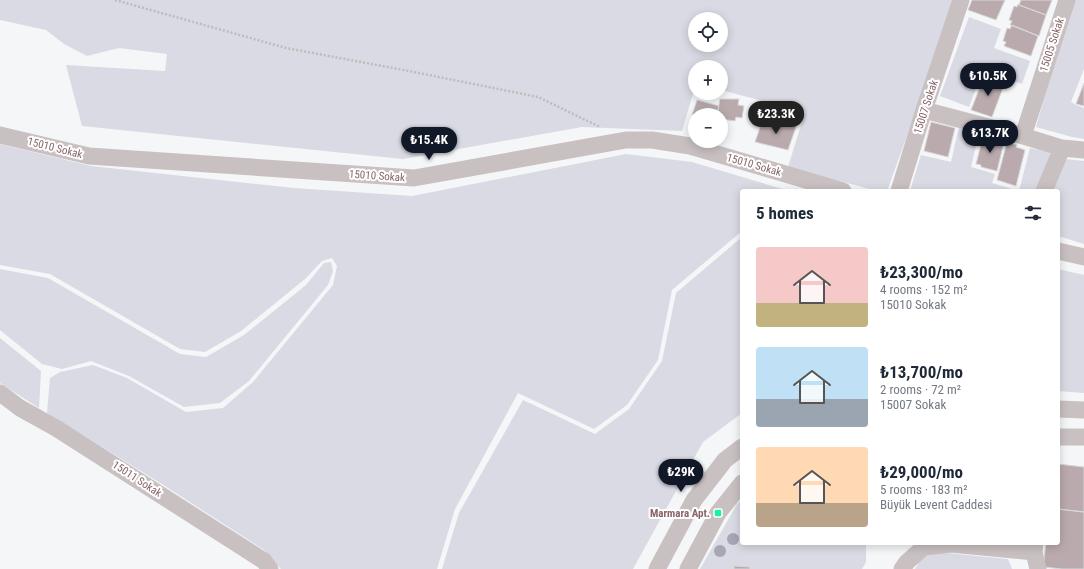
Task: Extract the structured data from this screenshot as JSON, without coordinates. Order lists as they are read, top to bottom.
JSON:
{
  "streets": {
    "street": [
      "15005 Sokak",
      "15007 Sokak",
      "15010 Sokak",
      "15011 Sokak"
    ]
  },
  "places": {
    "transit": ["Marmara Apt."]
  },
  "page": {
    "map_buttons": ["+", "−"],
    "price": [
      "₺10.5K",
      "₺23.3K",
      "₺13.7K",
      "₺15.4K",
      "₺29K"
    ],
    "heading": "5 homes",
    "list": [
      {
        "name": "₺23,300/mo",
        "note": "4 rooms · 152 m² · 15010 Sokak"
      },
      {
        "name": "₺13,700/mo",
        "note": "2 rooms · 72 m² · 15007 Sokak"
      },
      {
        "name": "₺29,000/mo",
        "note": "5 rooms · 183 m² · Büyük Levent Caddesi"
      }
    ]
  }
}
